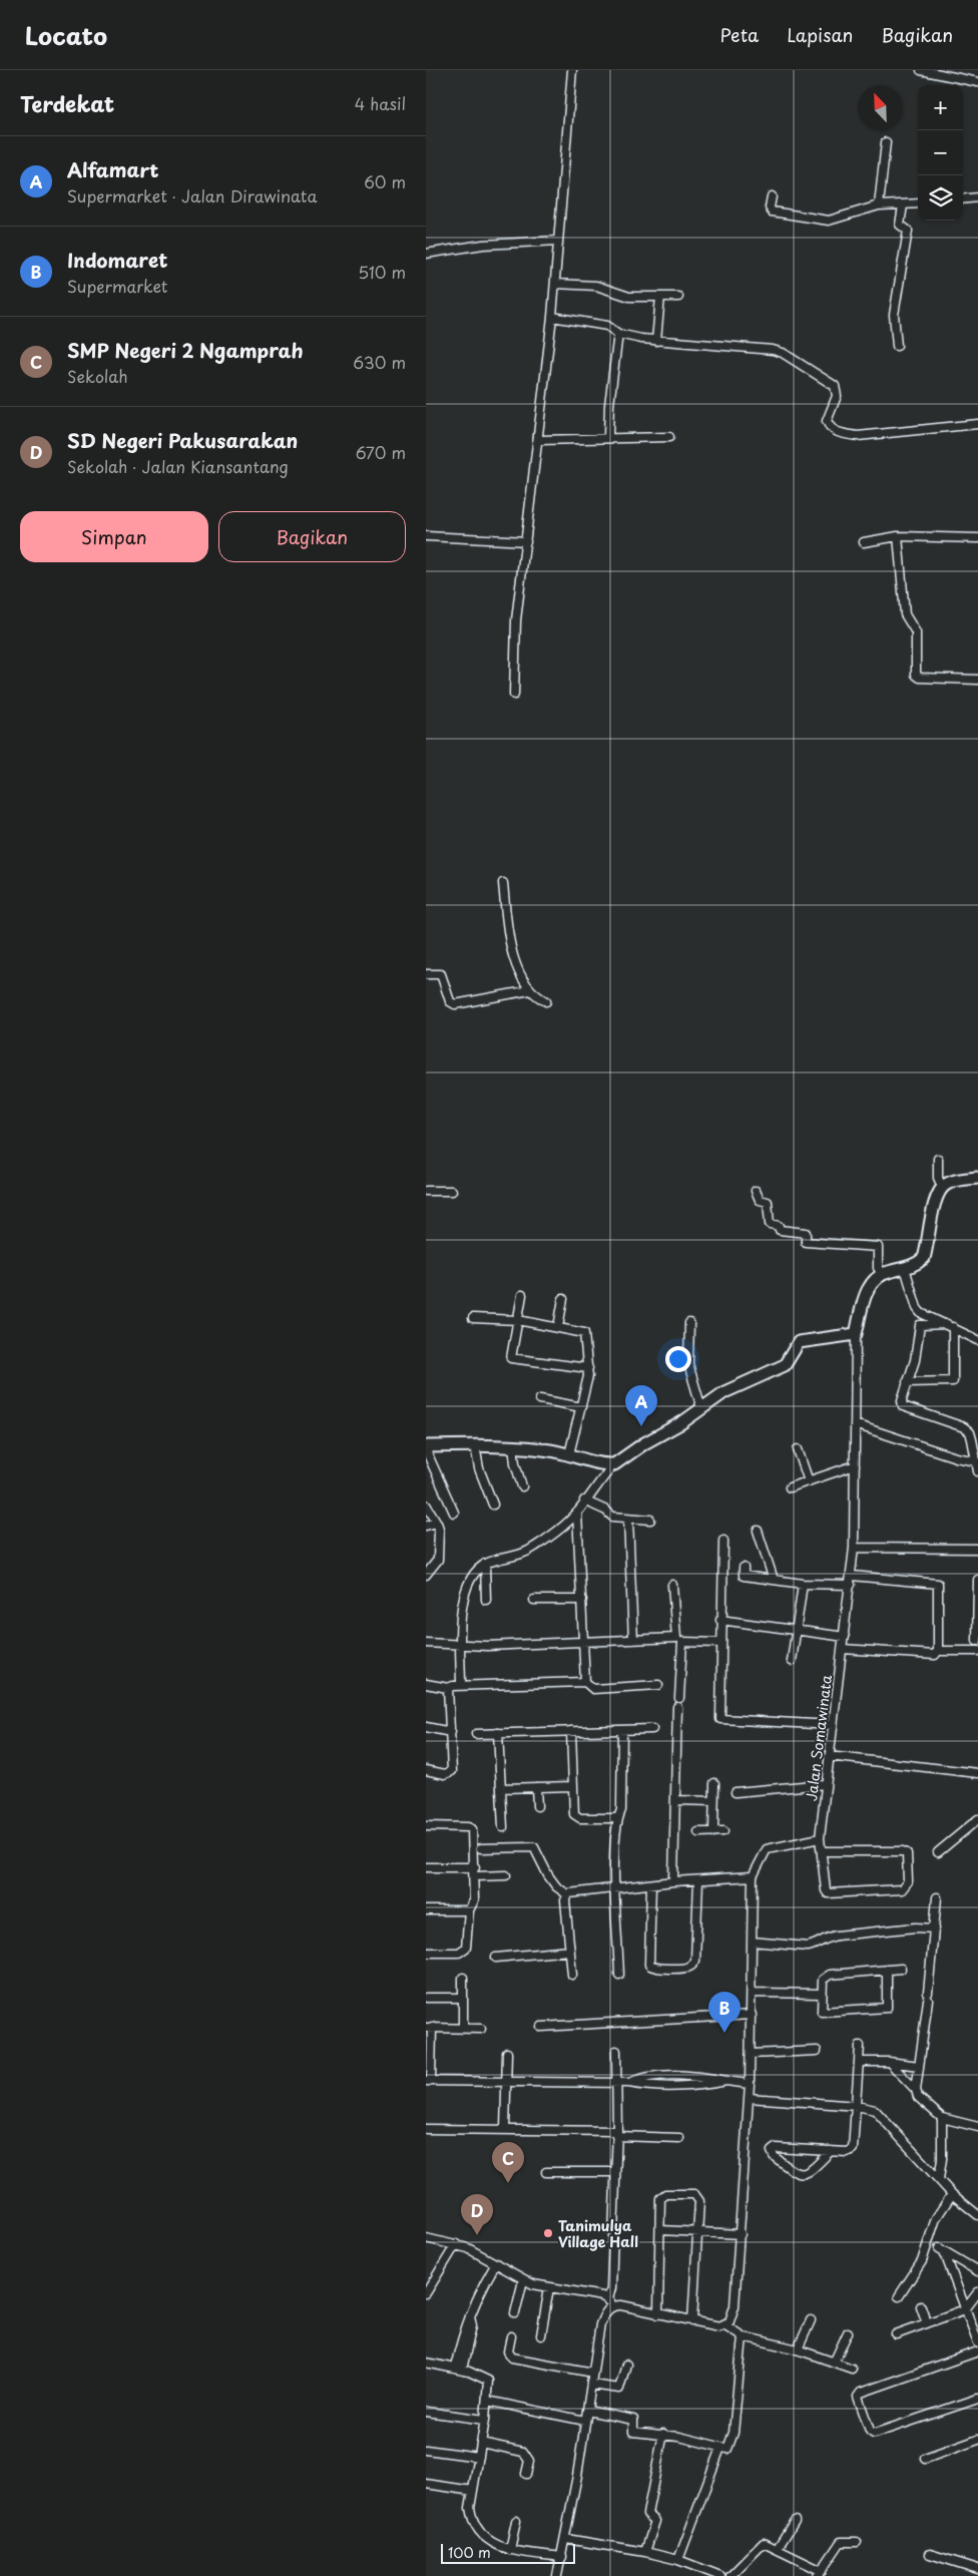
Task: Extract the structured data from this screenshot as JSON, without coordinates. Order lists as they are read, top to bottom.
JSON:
{
  "streets": {
    "street": ["Jalan Somawinata"]
  },
  "places": ["Tanimulya Village Hall"],
  "scale_bar": "100 m",
  "north": "top left",
  "page": {
    "header": "Locato",
    "nav": ["Peta", "Lapisan", "Bagikan"],
    "heading": ["Terdekat", "4 hasil"],
    "map_buttons": ["+", "−"],
    "list": [
      {
        "mark": "A",
        "name": "Alfamart",
        "note": "Supermarket · Jalan Dirawinata",
        "value": "60 m"
      },
      {
        "mark": "B",
        "name": "Indomaret",
        "note": "Supermarket",
        "value": "510 m"
      },
      {
        "mark": "C",
        "name": "SMP Negeri 2 Ngamprah",
        "note": "Sekolah",
        "value": "630 m"
      },
      {
        "mark": "D",
        "name": "SD Negeri Pakusarakan",
        "note": "Sekolah · Jalan Kiansantang",
        "value": "670 m"
      }
    ],
    "buttons": ["Simpan", "Bagikan"],
    "pins": [
      "A",
      "B",
      "C",
      "D"
    ],
    "scale": "100 m"
  }
}
